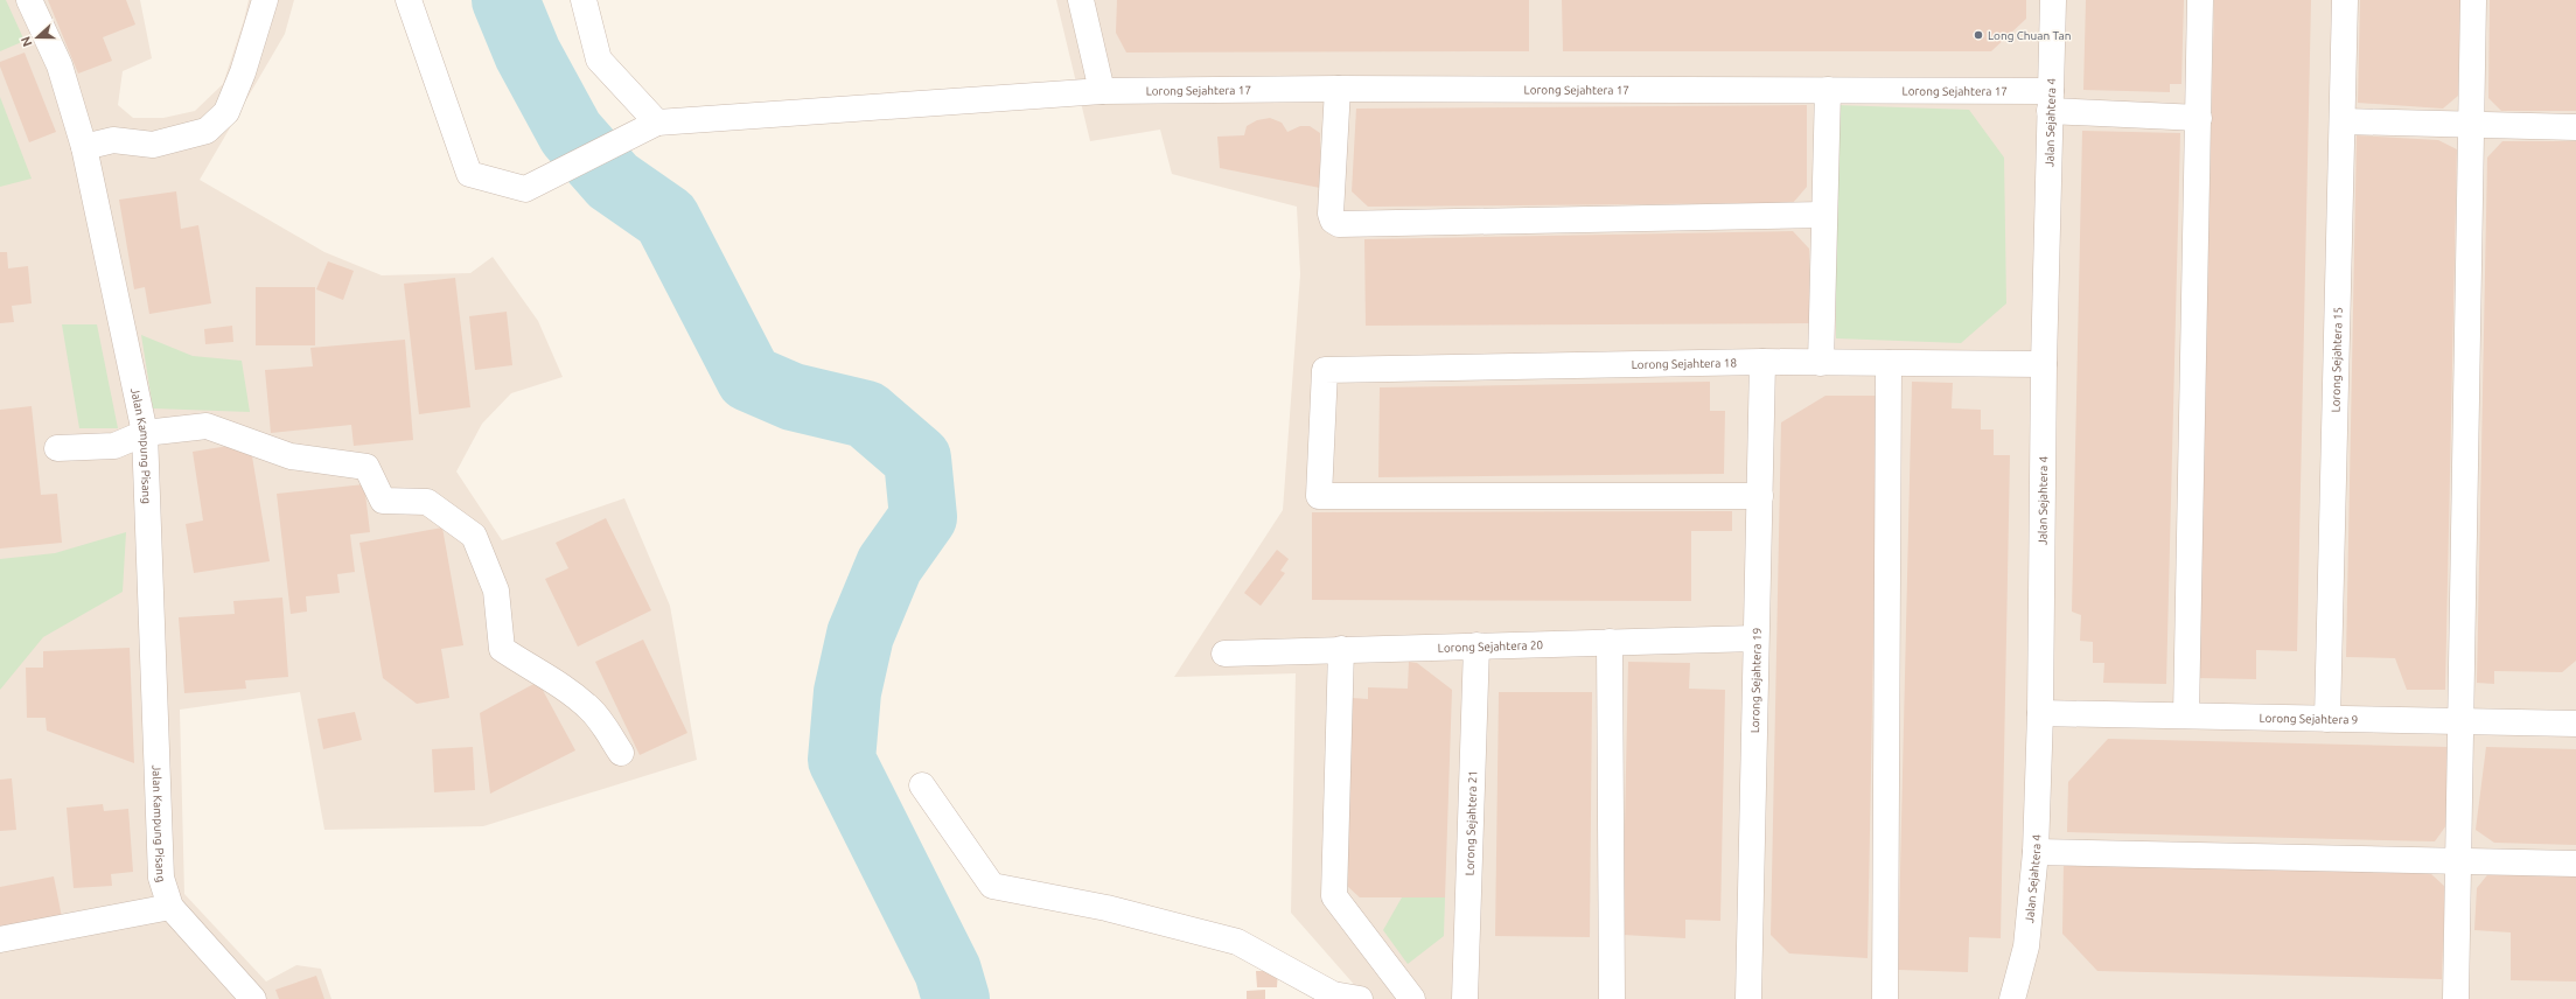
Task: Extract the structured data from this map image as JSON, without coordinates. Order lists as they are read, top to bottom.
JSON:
{
  "streets": {
    "street": [
      "Lorong Sejahtera 17",
      "Jalan Sejahtera 4",
      "Lorong Sejahtera 15",
      "Lorong Sejahtera 18",
      "Jalan Kampung Pisang",
      "Lorong Sejahtera 20",
      "Lorong Sejahtera 19",
      "Lorong Sejahtera 9",
      "Lorong Sejahtera 21"
    ]
  },
  "crossings": [
    ["Lorong Sejahtera 17", "Jalan Sejahtera 4"],
    ["Jalan Sejahtera 4", "Lorong Sejahtera 18"],
    ["Jalan Sejahtera 4", "Lorong Sejahtera 9"],
    ["Lorong Sejahtera 15", "Lorong Sejahtera 9"],
    ["Lorong Sejahtera 18", "Lorong Sejahtera 19"],
    ["Lorong Sejahtera 20", "Lorong Sejahtera 19"],
    ["Lorong Sejahtera 20", "Lorong Sejahtera 21"]
  ],
  "places": ["Long Chuan Tan"],
  "north": "left"
}
